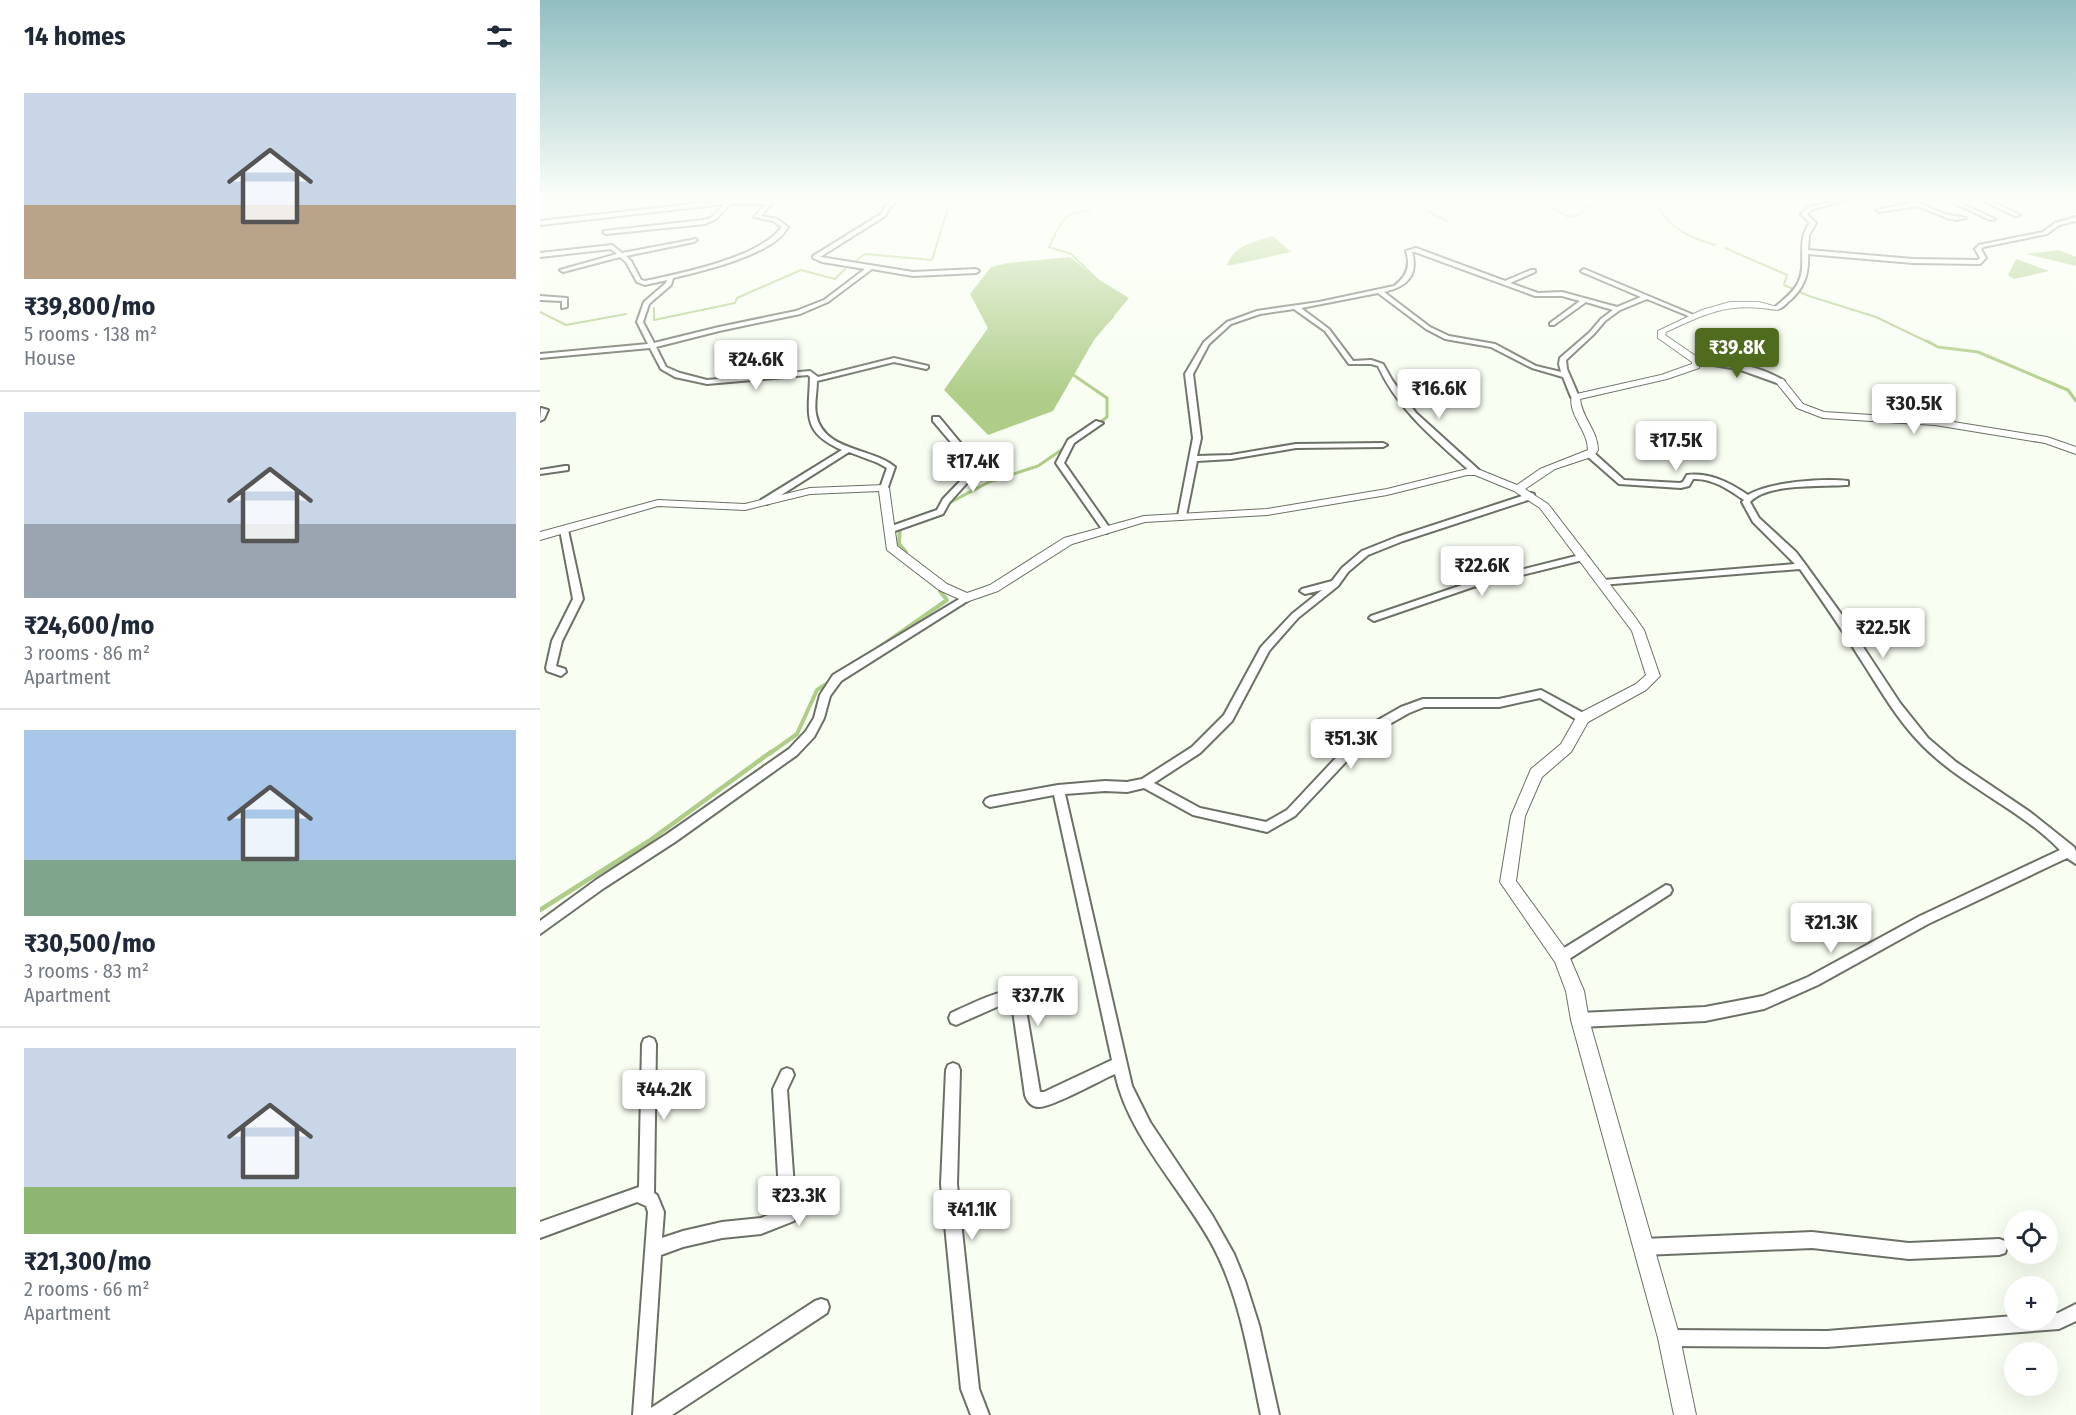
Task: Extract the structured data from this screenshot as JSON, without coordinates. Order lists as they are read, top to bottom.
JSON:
{
  "page": {
    "heading": "14 homes",
    "list": [
      {
        "name": "₹39,800/mo",
        "note": "5 rooms · 138 m² · House"
      },
      {
        "name": "₹24,600/mo",
        "note": "3 rooms · 86 m² · Apartment"
      },
      {
        "name": "₹30,500/mo",
        "note": "3 rooms · 83 m² · Apartment"
      },
      {
        "name": "₹21,300/mo",
        "note": "2 rooms · 66 m² · Apartment"
      }
    ],
    "price": [
      "₹39.8K",
      "₹24.6K",
      "₹16.6K",
      "₹30.5K",
      "₹17.5K",
      "₹17.4K",
      "₹22.6K",
      "₹22.5K",
      "₹51.3K",
      "₹21.3K",
      "₹37.7K",
      "₹44.2K",
      "₹23.3K",
      "₹41.1K"
    ],
    "map_buttons": ["+", "−"]
  }
}
